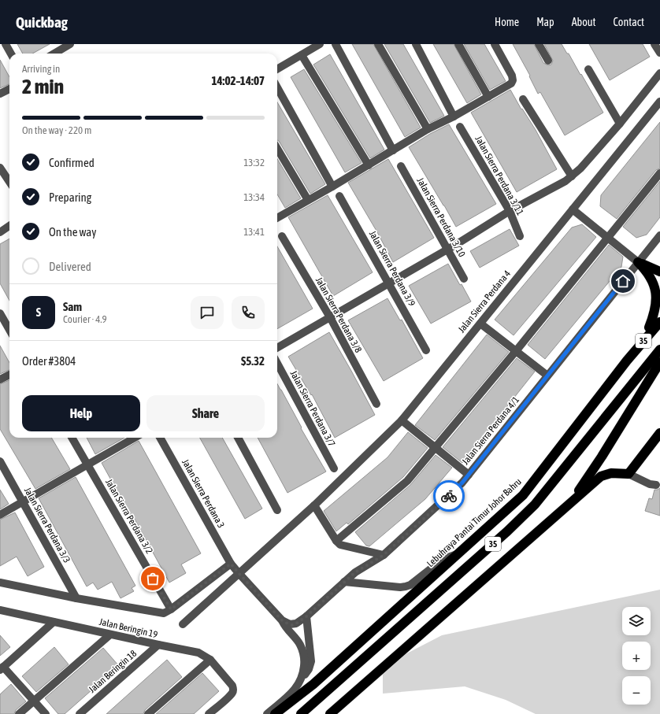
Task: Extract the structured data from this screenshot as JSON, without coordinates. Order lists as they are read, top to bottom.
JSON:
{
  "streets": {
    "highway": ["35", "Lebuhraya Pantai Timur Johor Bahru"],
    "street": [
      "Jalan Sierra Perdana 3/11",
      "Jalan Sierra Perdana 3/10",
      "Jalan Sierra Perdana 3/9",
      "Jalan Sierra Perdana 4",
      "Jalan Sierra Perdana 3/8",
      "Jalan Sierra Perdana 3/7",
      "Jalan Sierra Perdana 4/1",
      "Jalan Sierra Perdana 3",
      "Jalan Sierra Perdana 3/2",
      "Jalan Sierra Perdana 3/3",
      "Jalan Beringin 19",
      "Jalan Beringin 18"
    ]
  },
  "crossings": [
    ["Jalan Sierra Perdana 4", "Jalan Sierra Perdana 3"],
    ["Jalan Sierra Perdana 4/1", "Jalan Sierra Perdana 3"],
    ["Jalan Beringin 19", "Jalan Beringin 18"]
  ],
  "page": {
    "header": "Quickbag",
    "nav": [
      "Home",
      "Map",
      "About",
      "Contact"
    ],
    "heading": ["2 min", "Arriving in", "14:02–14:07"],
    "panel": [
      "Sam",
      "Courier · 4.9",
      "Order #3804",
      "$5.32"
    ],
    "bar": "On the way · 220 m",
    "list": [
      ["Confirmed", "13:32"],
      ["Preparing", "13:34"],
      ["On the way", "13:41"],
      "Delivered"
    ],
    "round": "S",
    "buttons": ["Help", "Share"],
    "map_buttons": ["+", "−"]
  }
}
